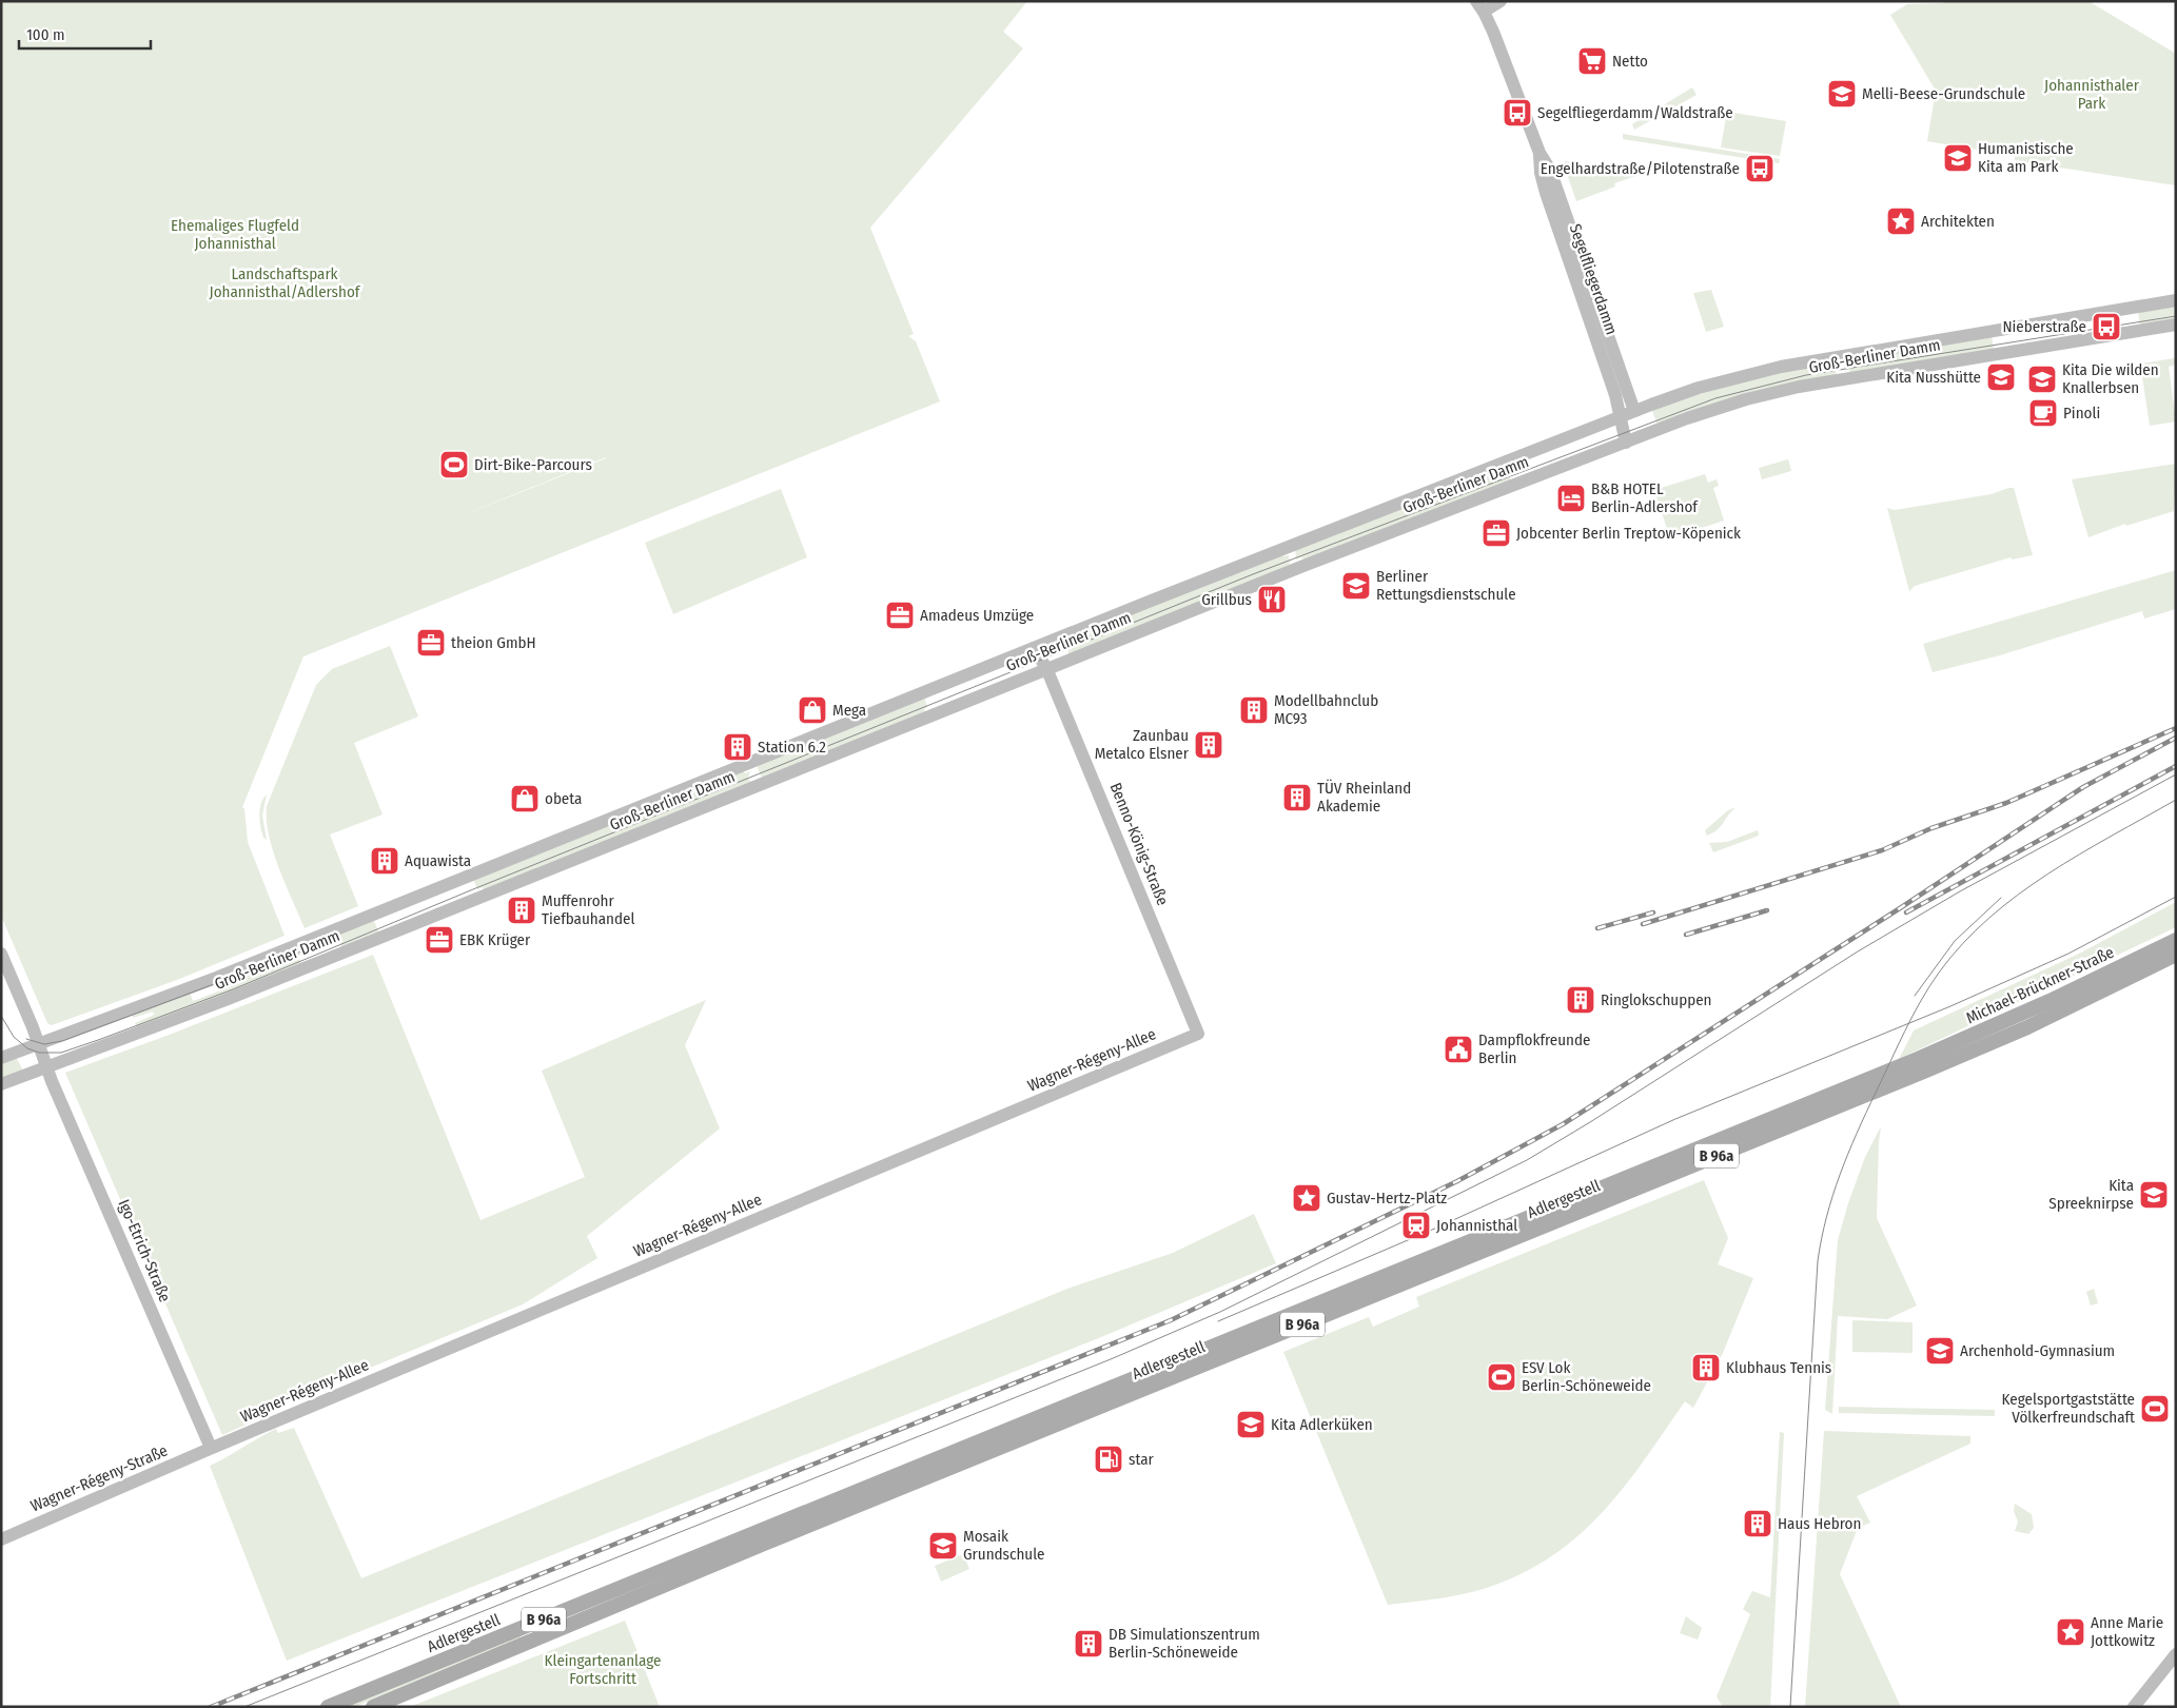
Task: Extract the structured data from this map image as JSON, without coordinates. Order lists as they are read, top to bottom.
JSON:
{
  "streets": {
    "main road": [
      "Segelfliegerdamm",
      "Groß-Berliner Damm",
      "Benno-König-Straße",
      "Michael-Brückner-Straße",
      "Wagner-Régeny-Allee",
      "B 96a",
      "Adlergestell",
      "Igo-Etrich-Straße",
      "Wagner-Régeny-Straße"
    ]
  },
  "crossings": [
    ["Segelfliegerdamm", "Groß-Berliner Damm"],
    ["Groß-Berliner Damm", "Benno-König-Straße"],
    ["Groß-Berliner Damm", "Igo-Etrich-Straße"],
    ["Benno-König-Straße", "Wagner-Régeny-Allee"],
    ["Michael-Brückner-Straße", "Adlergestell"],
    ["Wagner-Régeny-Allee", "Igo-Etrich-Straße"],
    ["Wagner-Régeny-Allee", "Wagner-Régeny-Straße"],
    ["Igo-Etrich-Straße", "Wagner-Régeny-Straße"]
  ],
  "parks": [
    "Johannisthaler Park",
    "Ehemaliges Flugfeld Johannisthal",
    "Landschaftspark Johannisthal/Adlershof",
    "Kleingartenanlage Fortschritt"
  ],
  "places": {
    "supermarket": ["Netto"],
    "school or university": [
      "Melli-Beese-Grundschule",
      "Humanistische Kita am Park",
      "Kita Nusshütte",
      "Kita Die wilden Knallerbsen",
      "Berliner Rettungsdienstschule",
      "Kita Spreeknirpse",
      "Archenhold-Gymnasium",
      "Kita Adlerküken",
      "Mosaik Grundschule"
    ],
    "bus stop": ["Segelfliegerdamm/Waldstraße", "Engelhardstraße/Pilotenstraße", "Nieberstraße"],
    "place": ["Architekten", "Gustav-Hertz-Platz", "Anne Marie Jottkowitz"],
    "cafe": ["Pinoli"],
    "sports": ["Dirt-Bike-Parcours", "ESV Lok Berlin-Schöneweide", "Kegelsportgaststätte Völkerfreundschaft"],
    "hotel": ["B&B HOTEL Berlin-Adlershof"],
    "office": [
      "Jobcenter Berlin Treptow-Köpenick",
      "Amadeus Umzüge",
      "theion GmbH",
      "EBK Krüger"
    ],
    "restaurant": ["Grillbus"],
    "shop": ["Mega", "obeta"],
    "building": [
      "Modellbahnclub MC93",
      "Zaunbau Metalco Elsner",
      "Station 6.2",
      "TÜV Rheinland Akademie",
      "Aquawista",
      "Muffenrohr Tiefbauhandel",
      "Ringlokschuppen",
      "Klubhaus Tennis",
      "Haus Hebron",
      "DB Simulationszentrum Berlin-Schöneweide"
    ],
    "public building": ["Dampflokfreunde Berlin"],
    "station": ["Johannisthal"],
    "fuel station": ["star"]
  },
  "scale_bar": "100 m"
}
